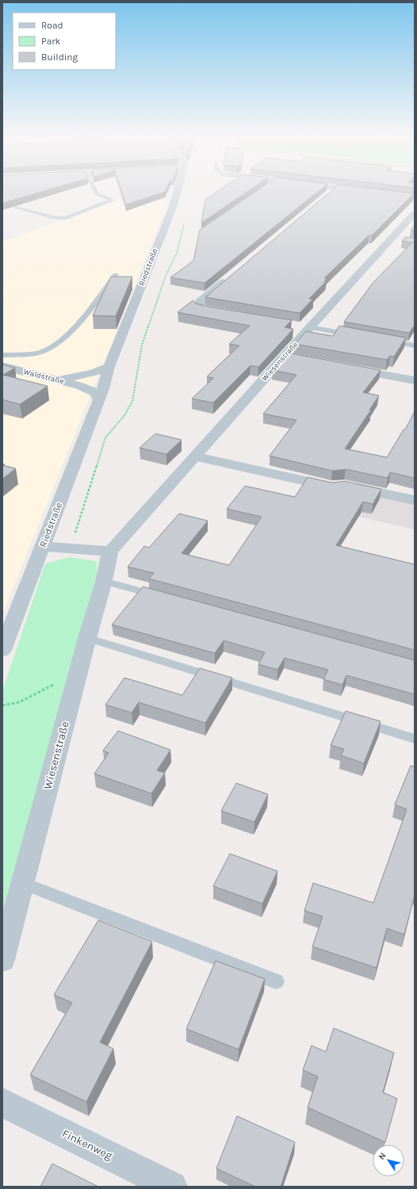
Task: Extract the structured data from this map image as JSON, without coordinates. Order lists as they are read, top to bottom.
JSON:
{
  "streets": {
    "street": [
      "Riedstraße",
      "Wiesenstraße",
      "Waldstraße",
      "Finkenweg"
    ]
  },
  "crossings": [
    ["Riedstraße", "Waldstraße"]
  ],
  "legend": ["Road", "Park", "Building"],
  "north": "top left"
}
